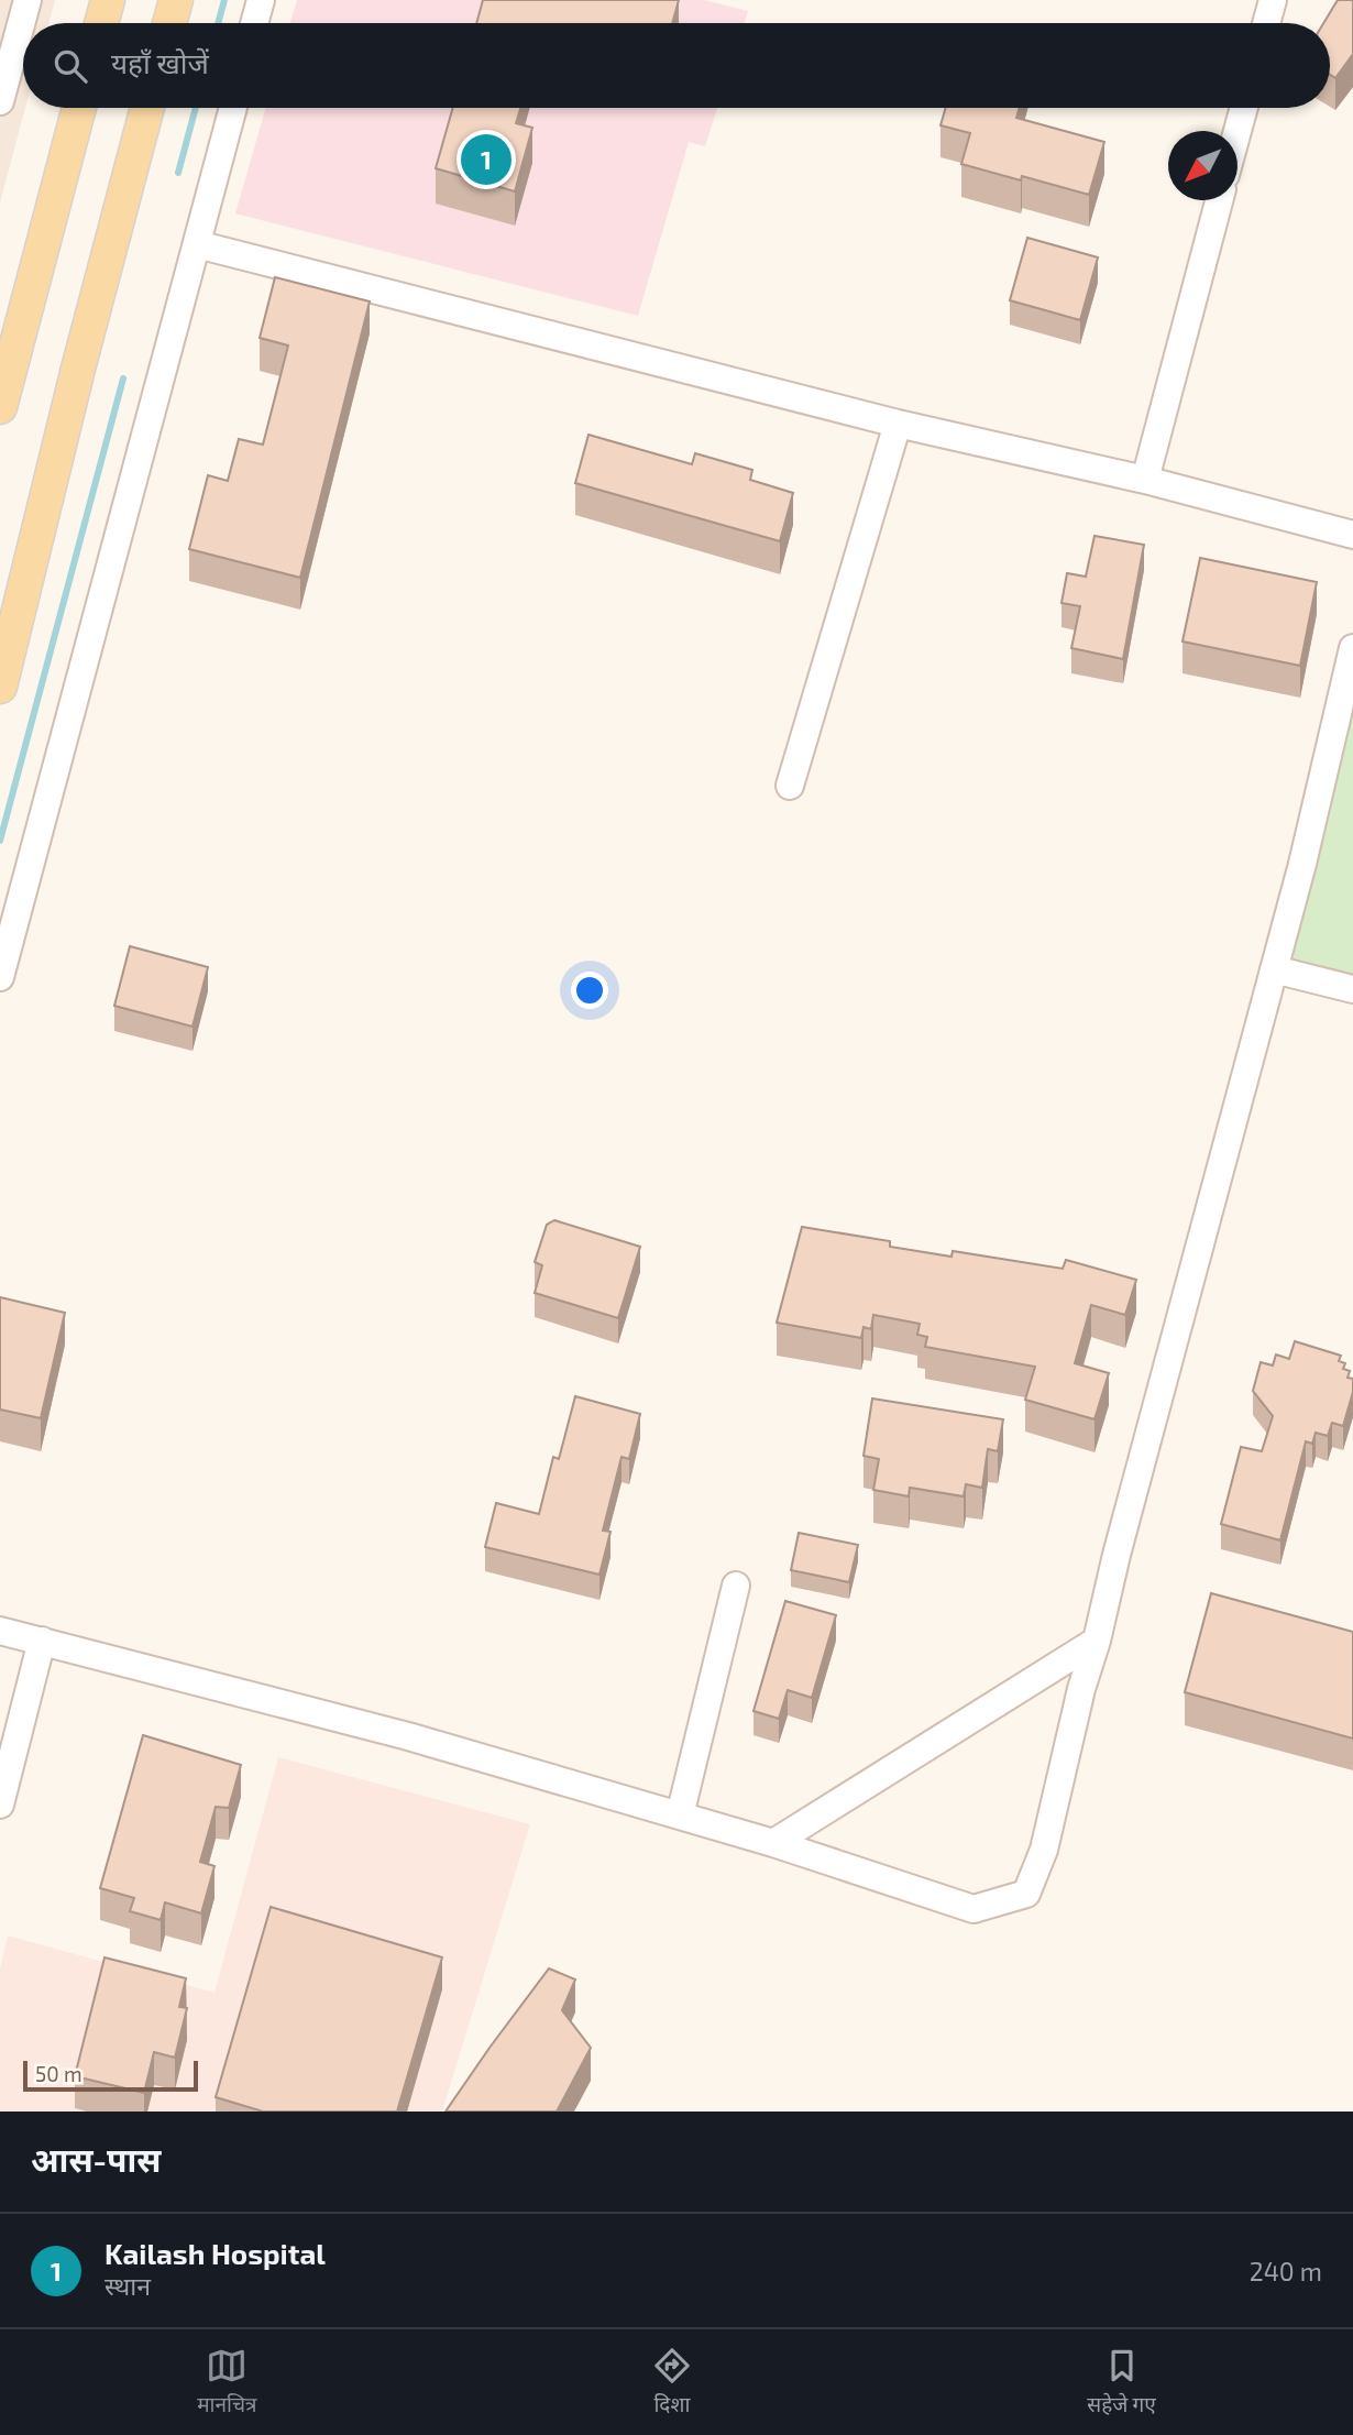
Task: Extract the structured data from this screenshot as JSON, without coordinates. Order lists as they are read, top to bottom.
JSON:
{
  "scale_bar": "50 m",
  "north": "bottom left",
  "page": {
    "search": "यहाँ खोजें",
    "pins": "1",
    "scale": "50 m",
    "heading": "आस-पास",
    "list": [
      {
        "mark": "1",
        "name": "Kailash Hospital",
        "note": "स्थान",
        "value": "240 m"
      }
    ],
    "nav": ["मानचित्र", "दिशा", "सहेजे गए"]
  }
}
